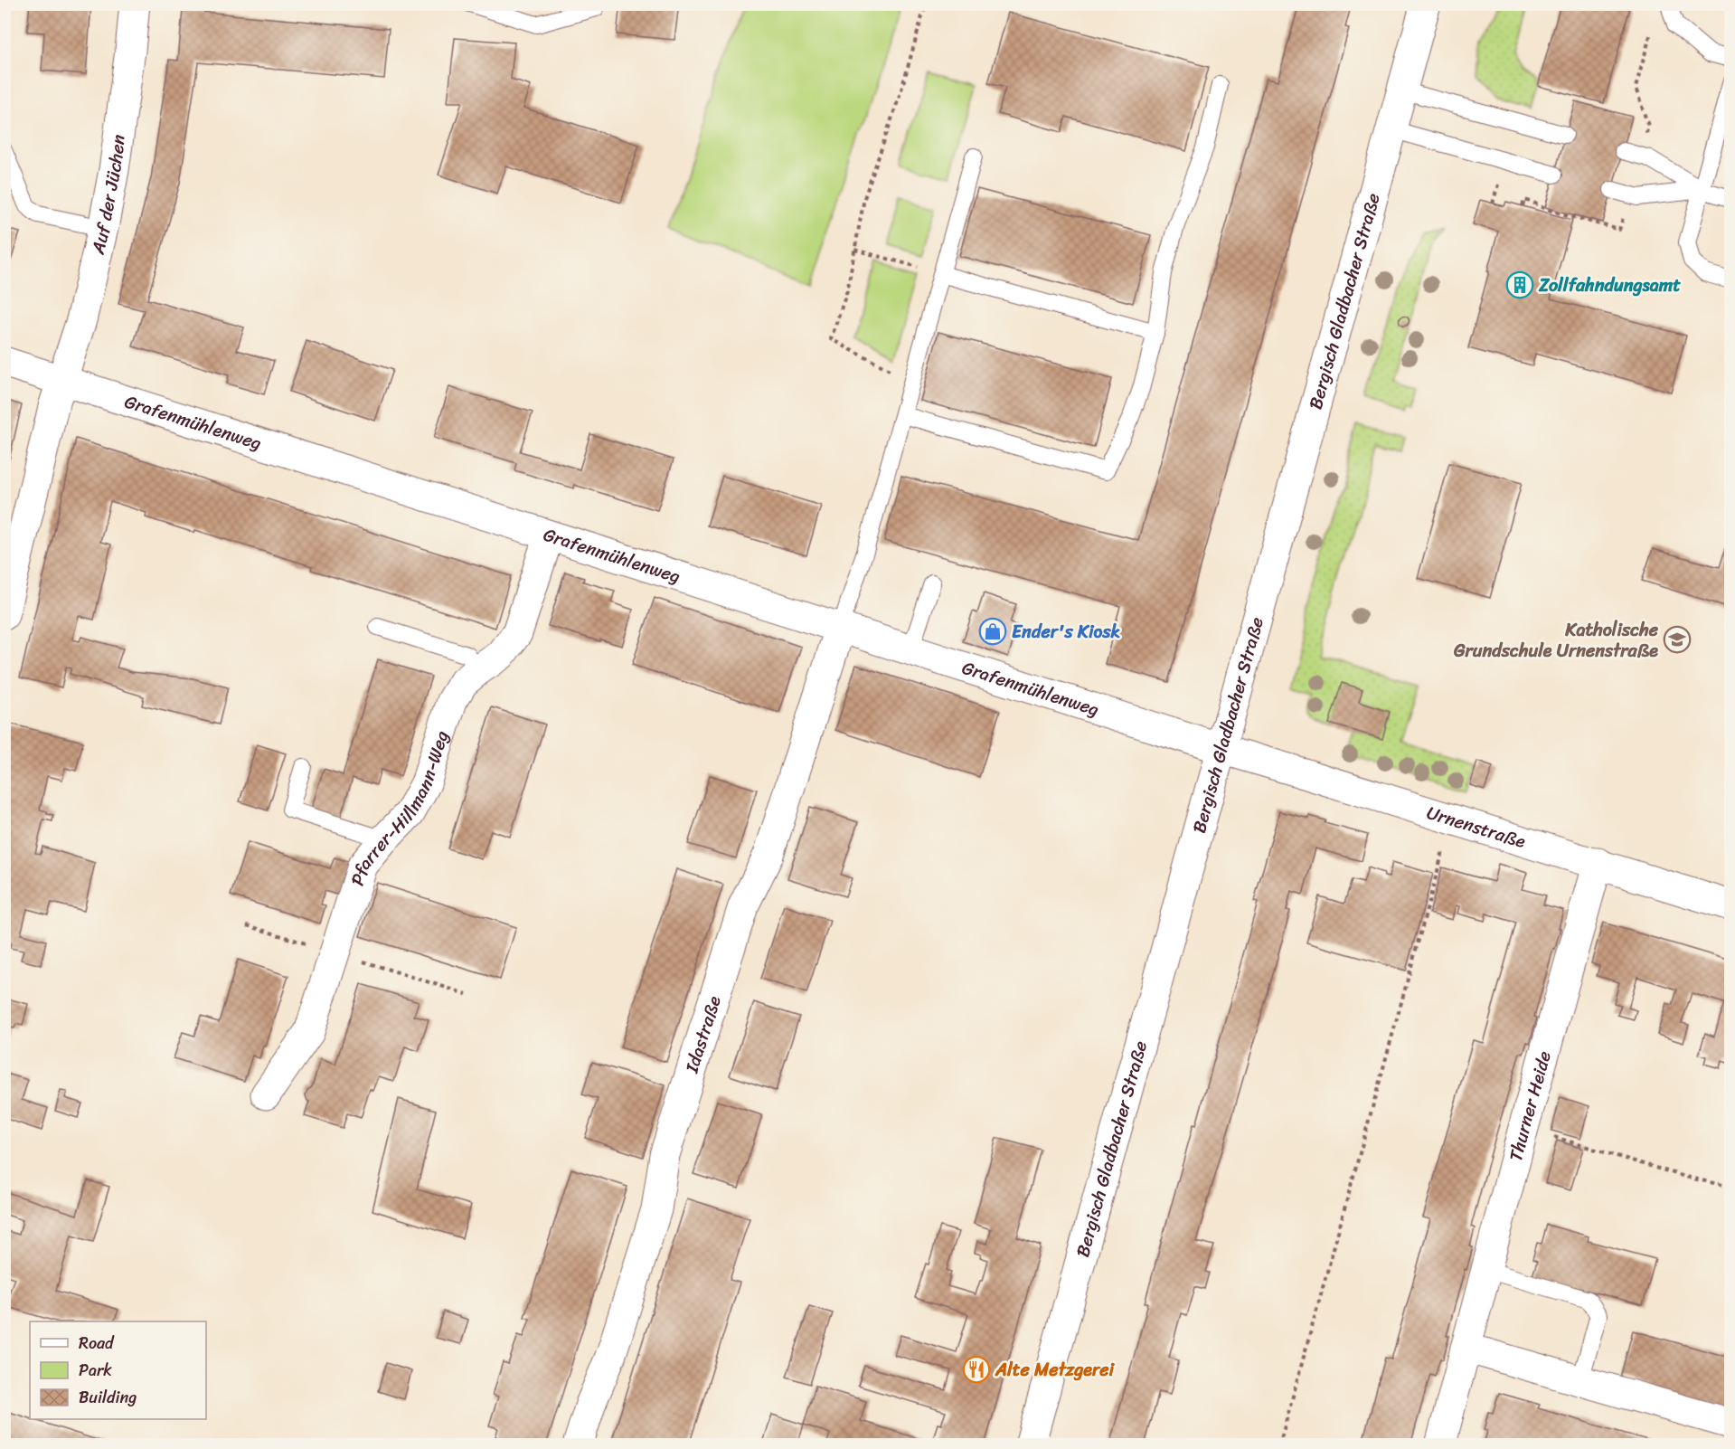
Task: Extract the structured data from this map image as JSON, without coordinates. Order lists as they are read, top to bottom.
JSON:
{
  "streets": {
    "street": [
      "Auf der Jüchen",
      "Bergisch Gladbacher Straße",
      "Grafenmühlenweg",
      "Pfarrer-Hillmann-Weg",
      "Urnenstraße",
      "Idastraße",
      "Thurner Heide"
    ]
  },
  "crossings": [
    ["Auf der Jüchen", "Grafenmühlenweg"],
    ["Bergisch Gladbacher Straße", "Grafenmühlenweg"],
    ["Bergisch Gladbacher Straße", "Urnenstraße"],
    ["Grafenmühlenweg", "Pfarrer-Hillmann-Weg"],
    ["Grafenmühlenweg", "Urnenstraße"],
    ["Grafenmühlenweg", "Idastraße"],
    ["Urnenstraße", "Thurner Heide"]
  ],
  "places": {
    "building": ["Zollfahndungsamt"],
    "shop": ["Ender's Kiosk"],
    "school or university": ["Katholische Grundschule Urnenstraße"],
    "restaurant": ["Alte Metzgerei"]
  },
  "legend": ["Road", "Park", "Building"]
}
